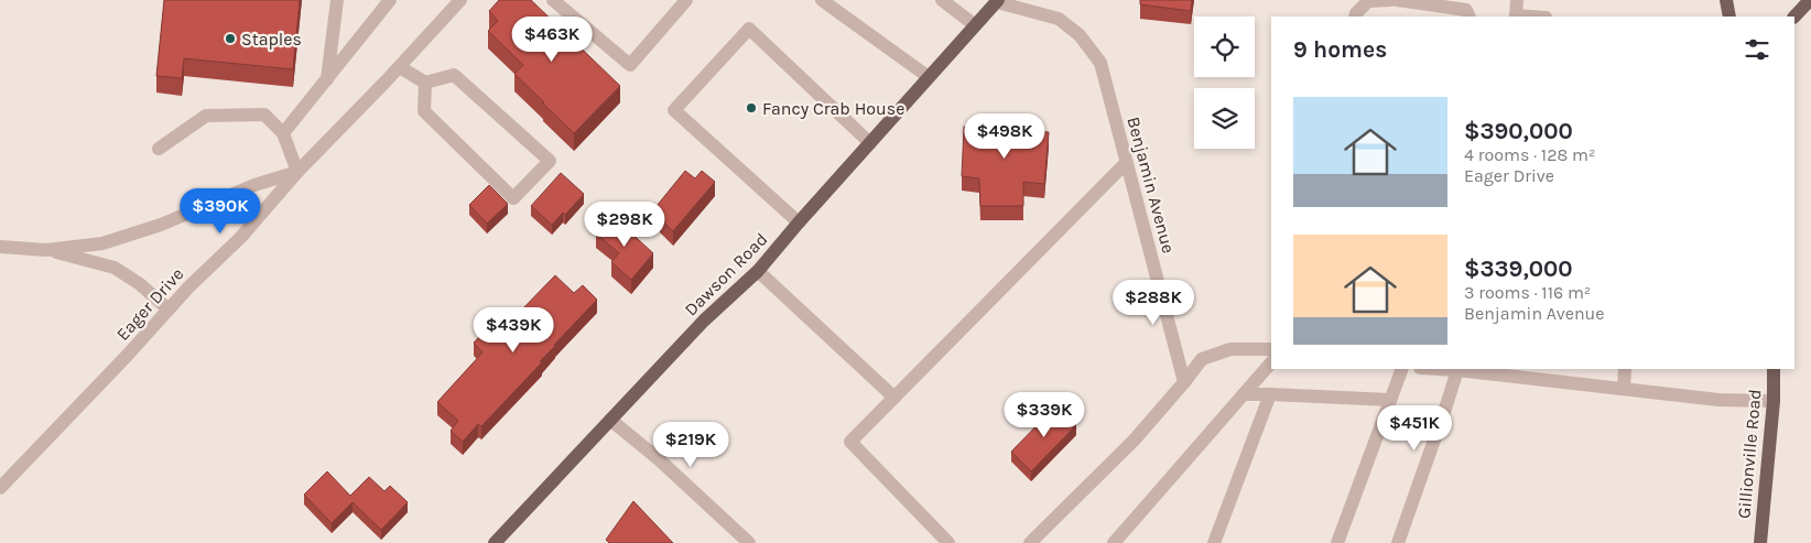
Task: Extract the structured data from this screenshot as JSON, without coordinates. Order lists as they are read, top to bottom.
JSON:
{
  "streets": {
    "main road": ["Dawson Road", "Gillionville Road"],
    "street": ["Benjamin Avenue", "Eager Drive"]
  },
  "crossings": [
    ["Benjamin Avenue", "Dawson Road"]
  ],
  "places": ["Staples", "Fancy Crab House"],
  "page": {
    "price": [
      "$463K",
      "$498K",
      "$390K",
      "$298K",
      "$288K",
      "$439K",
      "$339K",
      "$451K",
      "$219K"
    ],
    "heading": "9 homes",
    "list": [
      {
        "name": "$390,000",
        "note": "4 rooms · 128 m² · Eager Drive"
      },
      {
        "name": "$339,000",
        "note": "3 rooms · 116 m² · Benjamin Avenue"
      }
    ]
  }
}
